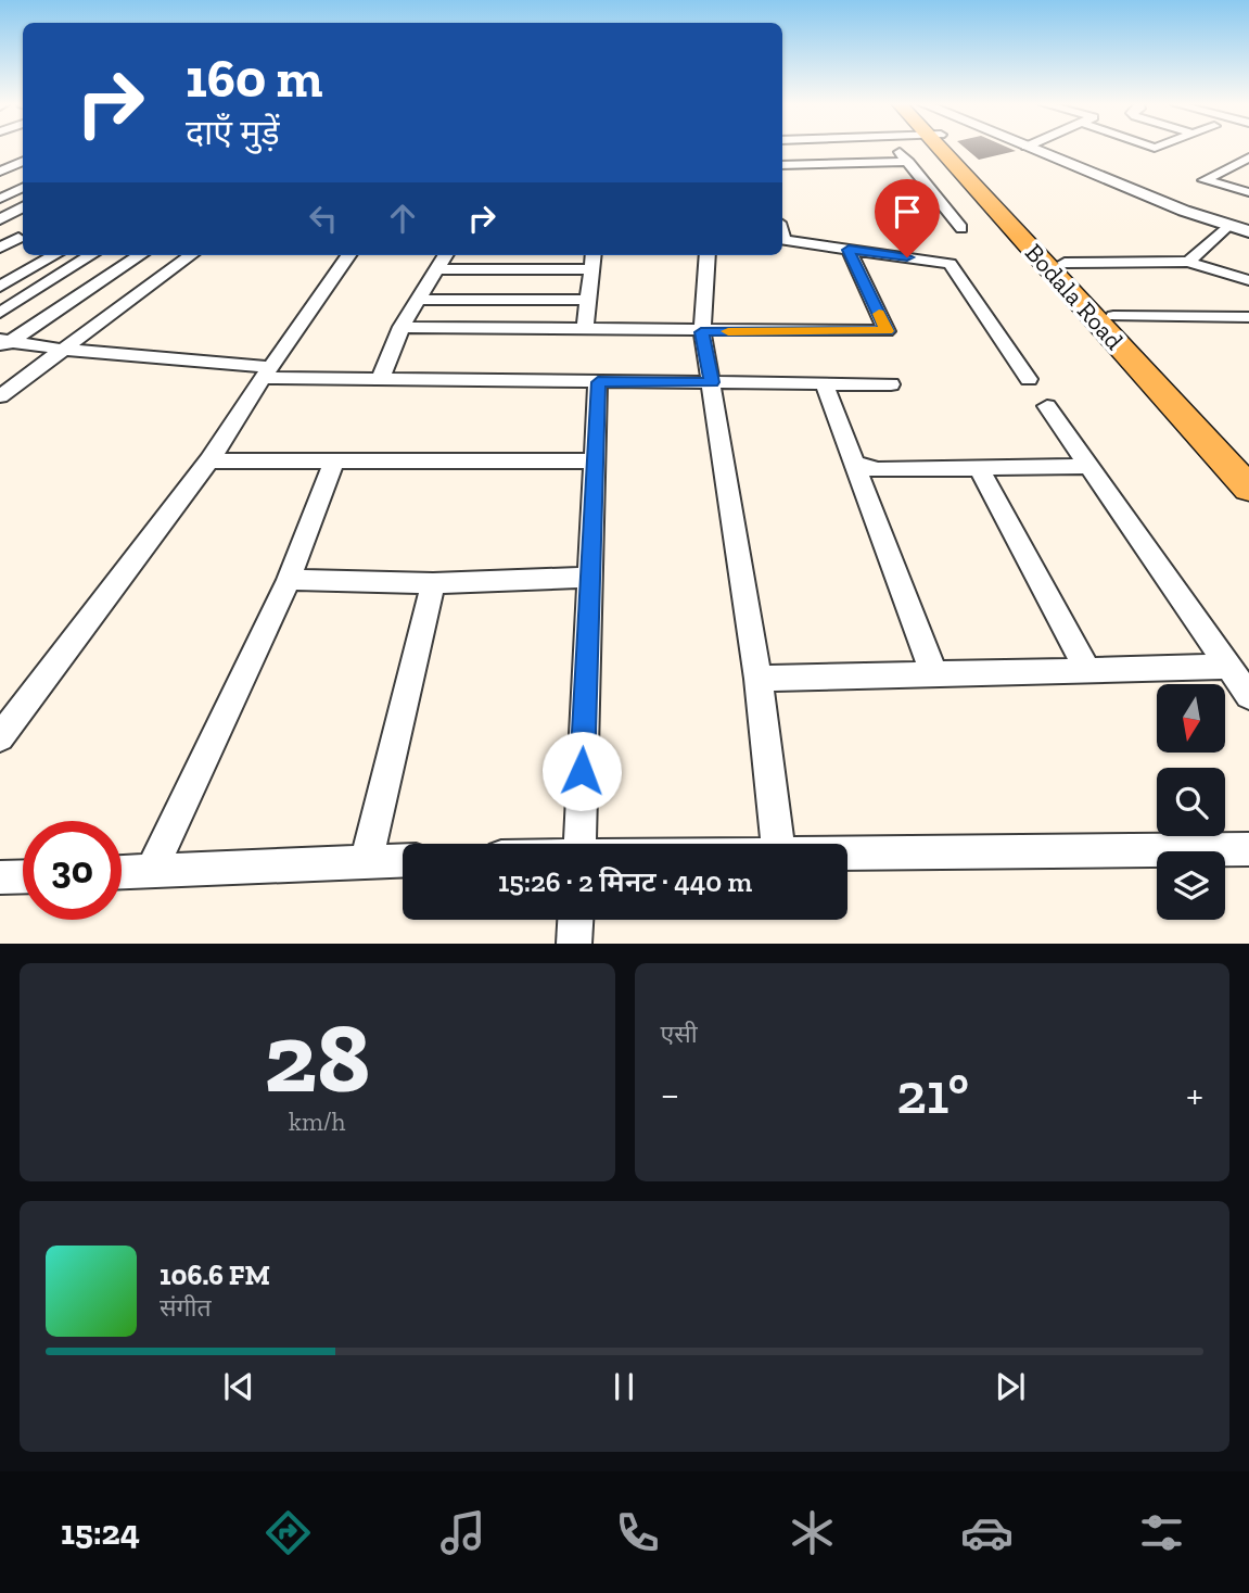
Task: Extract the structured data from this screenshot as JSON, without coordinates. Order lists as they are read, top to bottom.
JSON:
{
  "streets": {
    "main road": ["Bodala Road"]
  },
  "north": "bottom",
  "page": {
    "turn": ["160 m", "दाएँ मुड़ें"],
    "limit": "30",
    "trip": "15:26 · 2 मिनट · 440 m",
    "tile": [
      ["28", "km/h"],
      "एसी"
    ],
    "heat": ["−", "21°", "+"],
    "song": ["106.6 FM", "संगीत"],
    "tabs": "15:24"
  }
}
